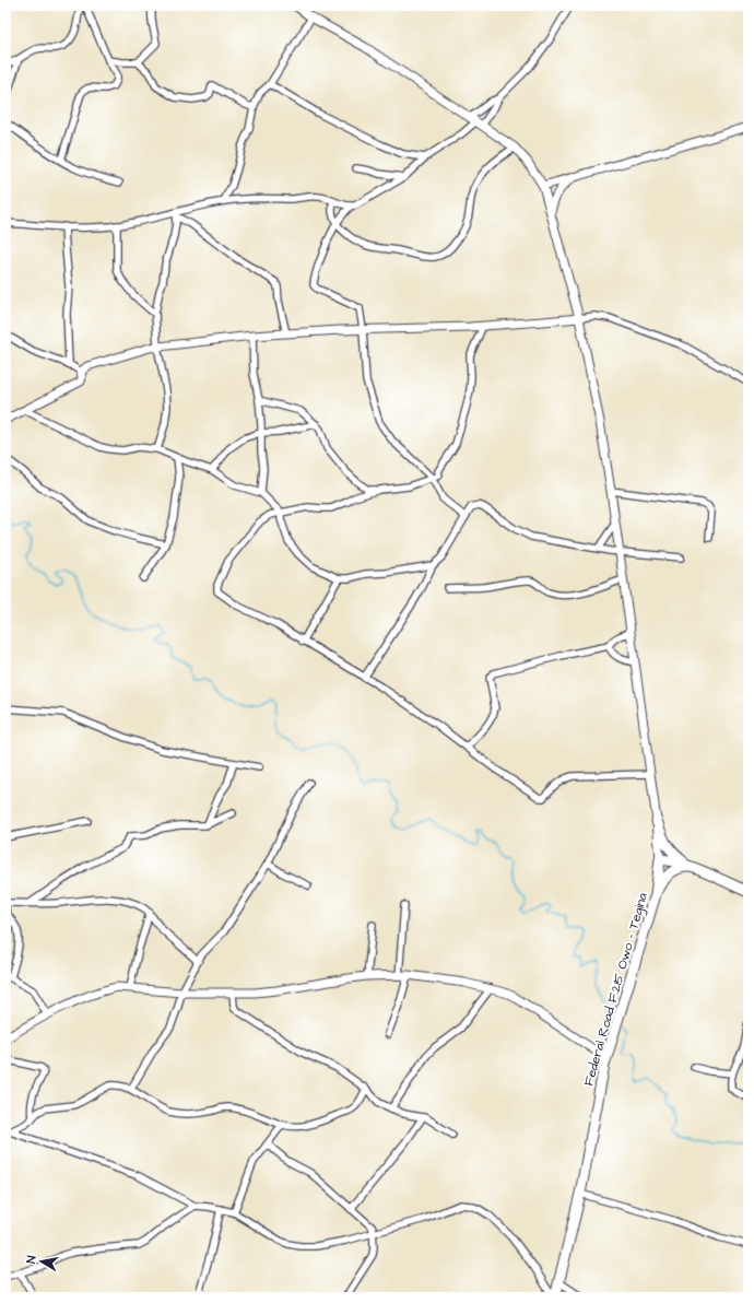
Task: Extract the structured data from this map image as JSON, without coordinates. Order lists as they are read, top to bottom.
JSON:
{
  "streets": {
    "main road": ["Federal Road F.215 Owo - Tegina"]
  },
  "north": "left"
}
